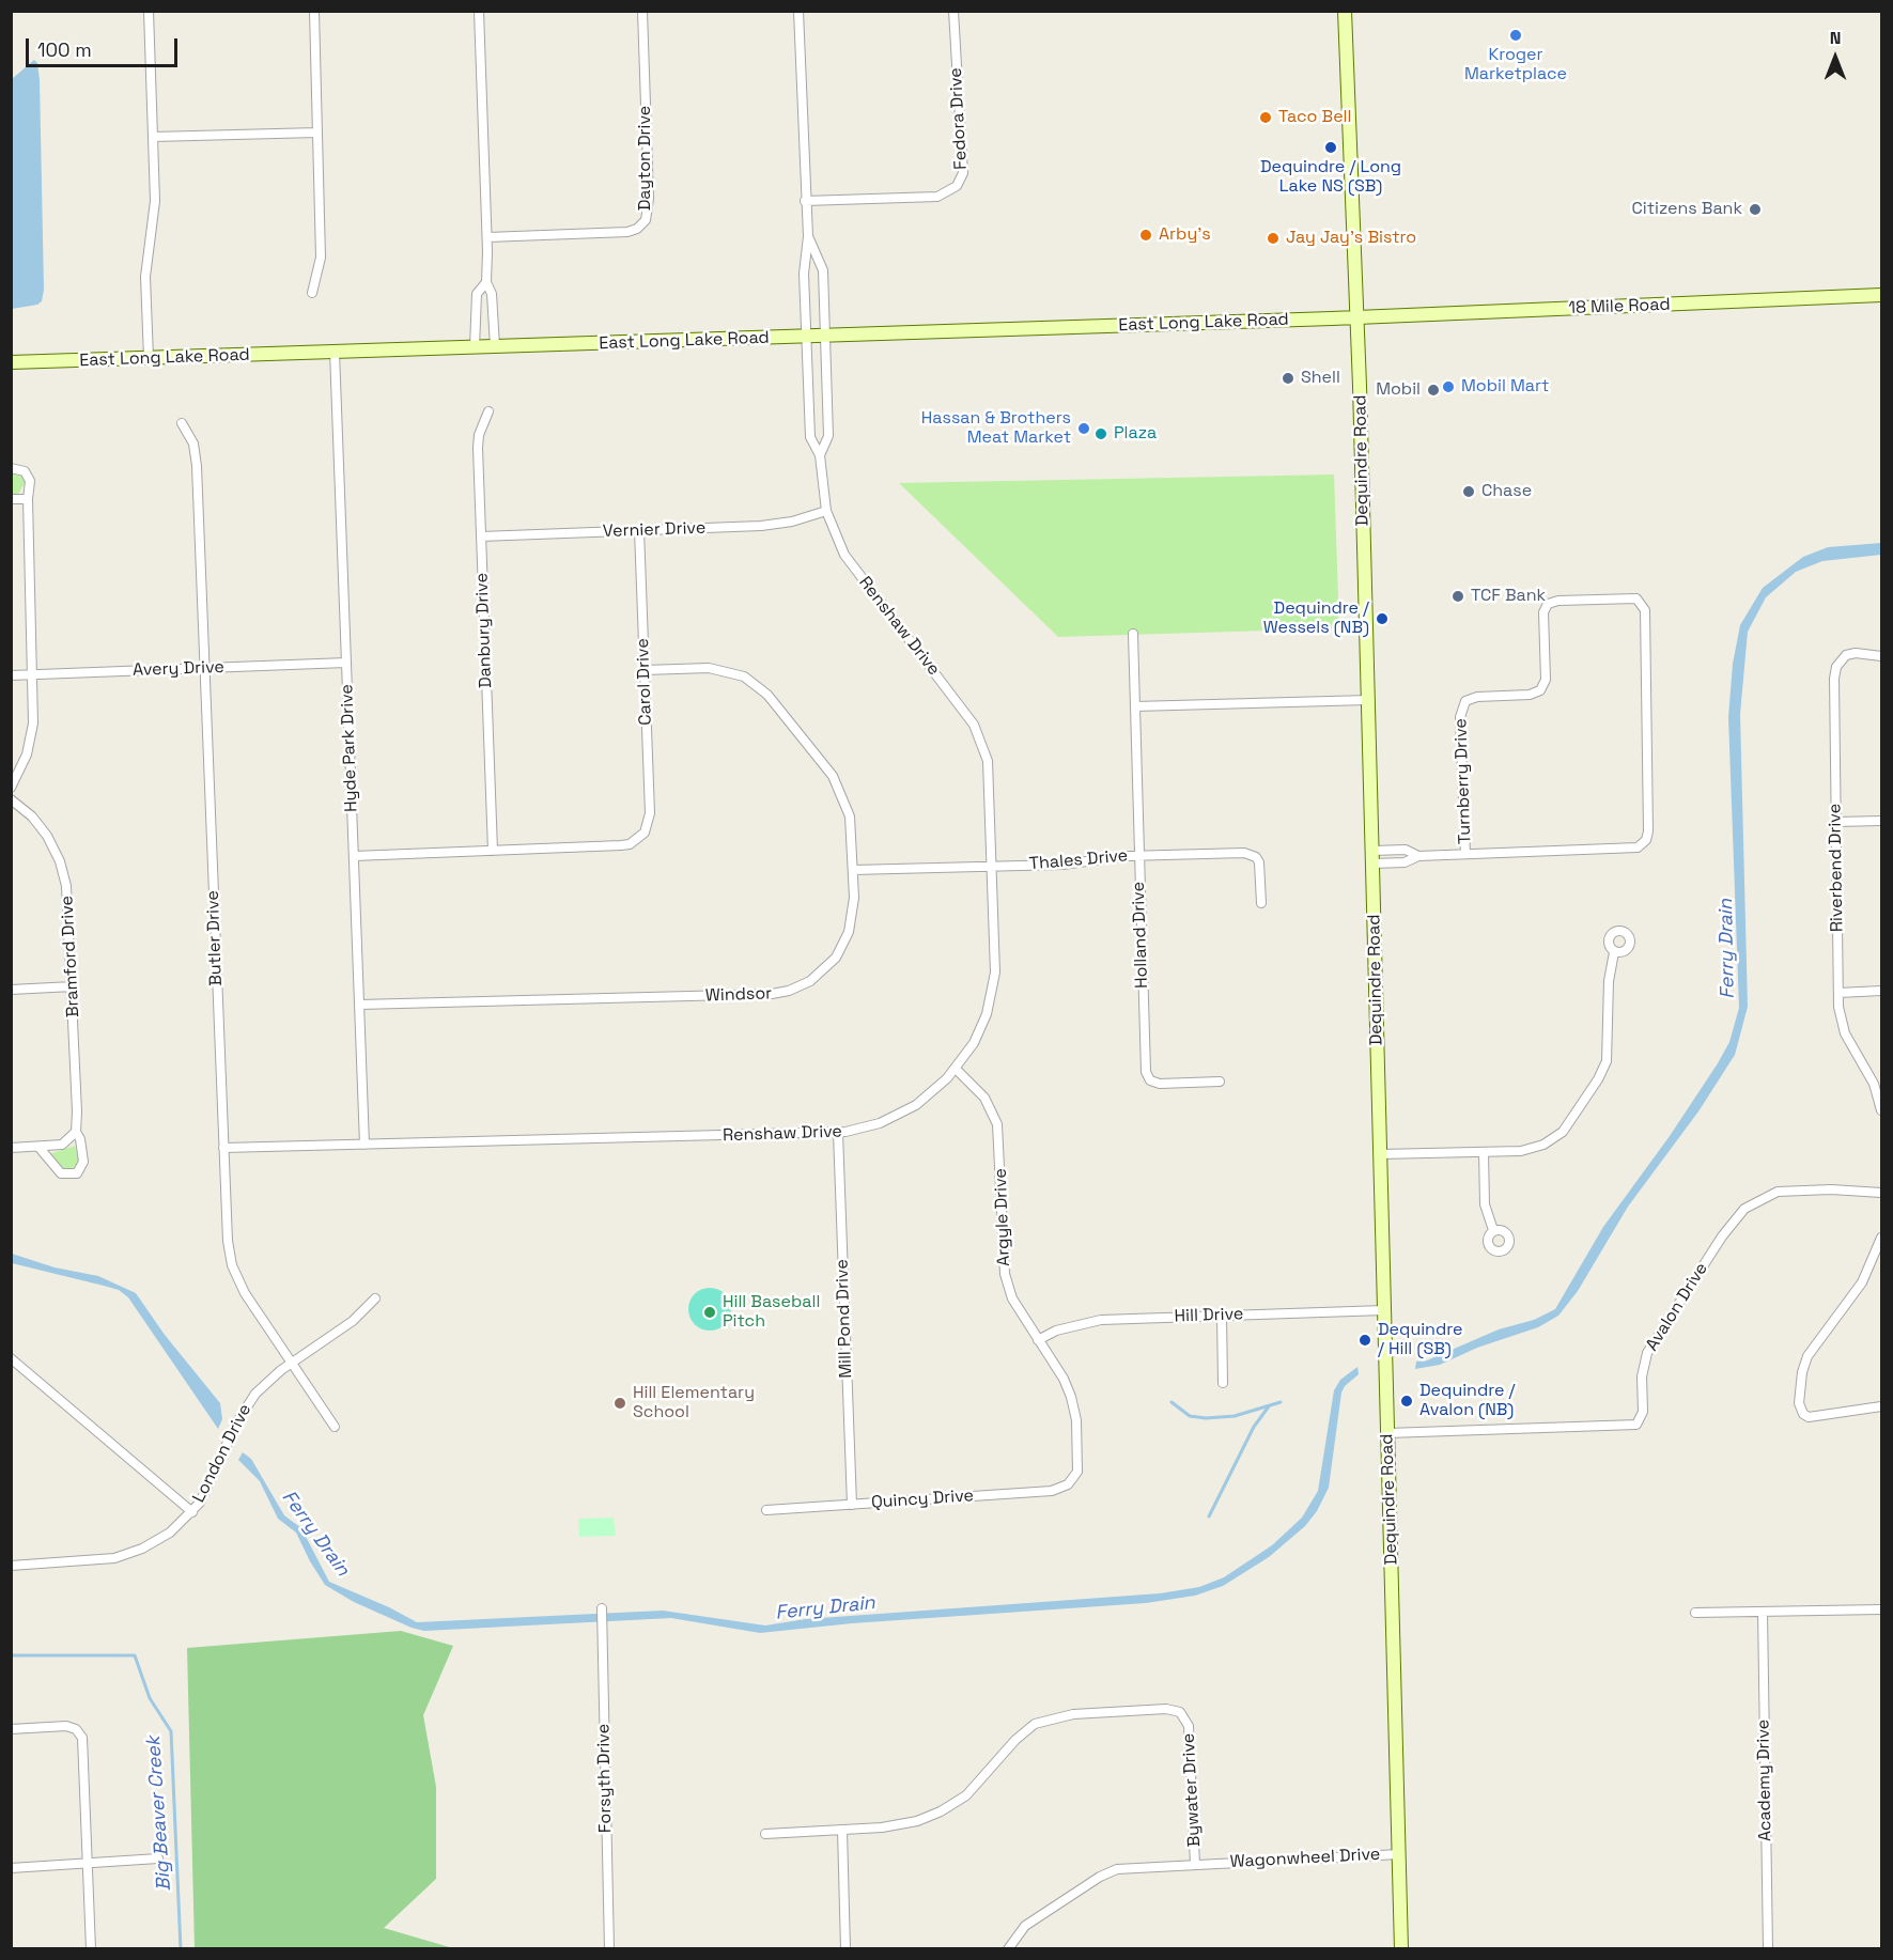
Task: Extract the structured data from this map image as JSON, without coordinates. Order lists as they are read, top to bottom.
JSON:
{
  "streets": {
    "main road": ["18 Mile Road", "East Long Lake Road", "Dequindre Road"],
    "street": [
      "Fedora Drive",
      "Dayton Drive",
      "Vernier Drive",
      "Renshaw Drive",
      "Danbury Drive",
      "Avery Drive",
      "Carol Drive",
      "Hyde Park Drive",
      "Turnberry Drive",
      "Thales Drive",
      "Riverbend Drive",
      "Holland Drive",
      "Butler Drive",
      "Bramford Drive",
      "Windsor",
      "Argyle Drive",
      "Avalon Drive",
      "Hill Drive",
      "Mill Pond Drive",
      "London Drive",
      "Quincy Drive",
      "Forsyth Drive",
      "Academy Drive",
      "Bywater Drive",
      "Wagonwheel Drive"
    ]
  },
  "crossings": [
    ["Fedora Drive", "Renshaw Drive"],
    ["18 Mile Road", "East Long Lake Road"],
    ["18 Mile Road", "Dequindre Road"],
    ["East Long Lake Road", "Dequindre Road"],
    ["East Long Lake Road", "Renshaw Drive"],
    ["East Long Lake Road", "Hyde Park Drive"],
    ["Dequindre Road", "Avalon Drive"],
    ["Dequindre Road", "Hill Drive"],
    ["Dequindre Road", "Wagonwheel Drive"],
    ["Vernier Drive", "Renshaw Drive"],
    ["Vernier Drive", "Danbury Drive"],
    ["Vernier Drive", "Carol Drive"],
    ["Renshaw Drive", "Hyde Park Drive"],
    ["Renshaw Drive", "Thales Drive"],
    ["Renshaw Drive", "Butler Drive"],
    ["Renshaw Drive", "Argyle Drive"],
    ["Renshaw Drive", "Mill Pond Drive"],
    ["Danbury Drive", "Carol Drive"],
    ["Avery Drive", "Hyde Park Drive"],
    ["Avery Drive", "Butler Drive"],
    ["Carol Drive", "Windsor"],
    ["Hyde Park Drive", "Windsor"],
    ["Thales Drive", "Holland Drive"],
    ["Thales Drive", "Windsor"],
    ["Butler Drive", "London Drive"],
    ["Argyle Drive", "Hill Drive"],
    ["Argyle Drive", "Quincy Drive"],
    ["Mill Pond Drive", "Quincy Drive"],
    ["Bywater Drive", "Wagonwheel Drive"]
  ],
  "water": ["Ferry Drain", "Big Beaver Creek"],
  "places": [
    "Kroger Marketplace",
    "Taco Bell",
    "Dequindre / Long Lake NS (SB)",
    "Citizens Bank",
    "Arby's",
    "Jay Jay's Bistro",
    "Shell",
    "Mobil Mart",
    "Mobil",
    "Hassan & Brothers Meat Market",
    "Plaza",
    "Chase",
    "TCF Bank",
    "Dequindre / Wessels (NB)",
    "Hill Baseball Pitch",
    "Dequindre / Hill (SB)",
    "Dequindre / Avalon (NB)",
    "Hill Elementary School"
  ],
  "scale_bar": "100 m",
  "north": "top"
}
